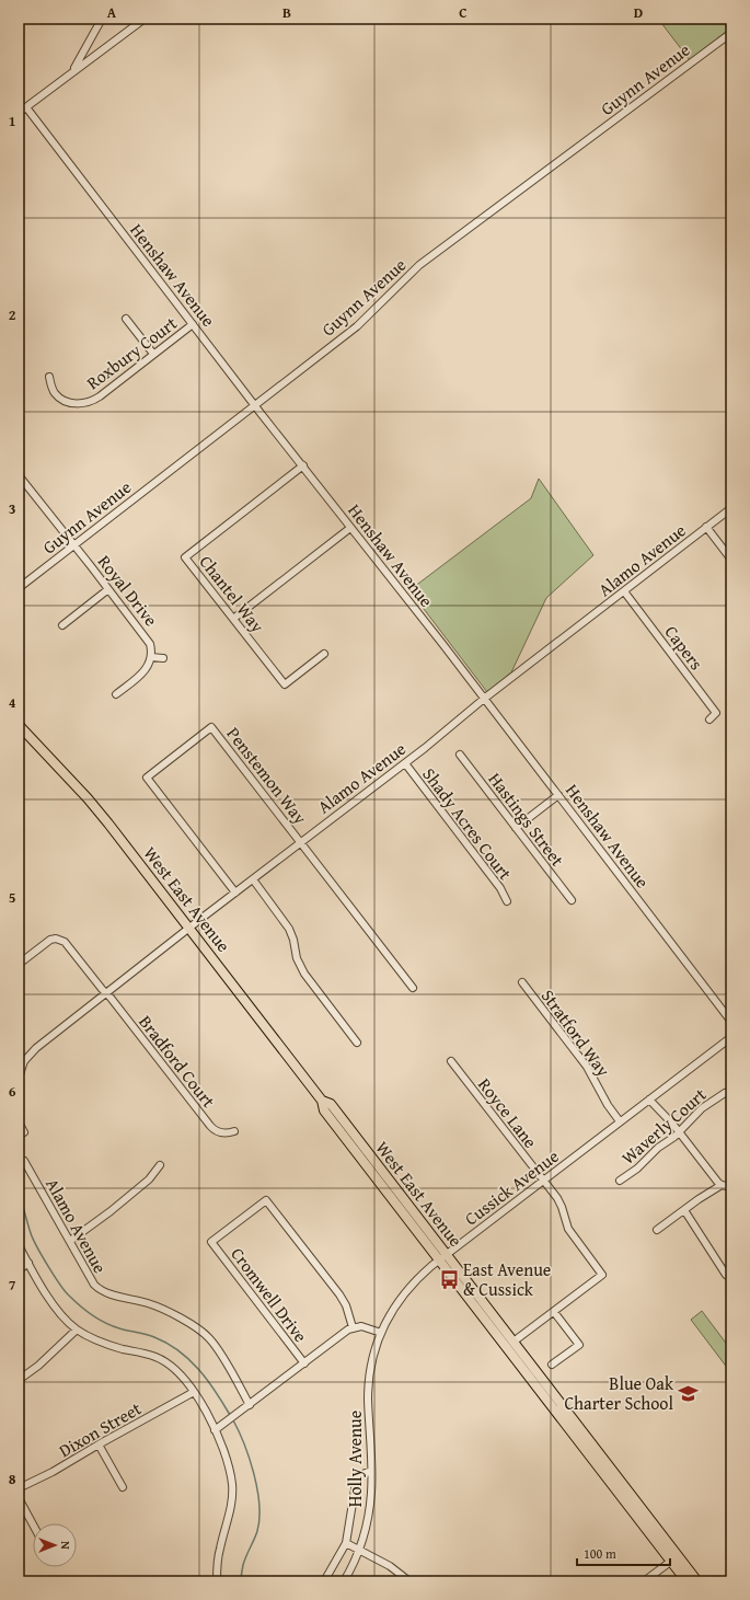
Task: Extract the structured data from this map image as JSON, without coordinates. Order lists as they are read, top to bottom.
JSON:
{
  "streets": {
    "main road": ["West East Avenue"],
    "street": [
      "Guynn Avenue",
      "Henshaw Avenue",
      "Roxbury Court",
      "Alamo Avenue",
      "Royal Drive",
      "Chantel Way",
      "Capers",
      "Penstemon Way",
      "Hastings Street",
      "Shady Acres Court",
      "Stratford Way",
      "Bradford Court",
      "Royce Lane",
      "Waverly Court",
      "Cussick Avenue",
      "Cromwell Drive",
      "Dixon Street",
      "Holly Avenue"
    ]
  },
  "crossings": [
    ["Guynn Avenue", "Henshaw Avenue"],
    ["Guynn Avenue", "Royal Drive"],
    ["Henshaw Avenue", "Roxbury Court"],
    ["Henshaw Avenue", "Alamo Avenue"],
    ["Henshaw Avenue", "Chantel Way"],
    ["Alamo Avenue", "Capers"],
    ["Alamo Avenue", "Penstemon Way"],
    ["Alamo Avenue", "Shady Acres Court"],
    ["Alamo Avenue", "West East Avenue"],
    ["Alamo Avenue", "Bradford Court"],
    ["West East Avenue", "Cussick Avenue"],
    ["Stratford Way", "Cussick Avenue"],
    ["Royce Lane", "Cussick Avenue"],
    ["Cussick Avenue", "Holly Avenue"]
  ],
  "places": {
    "bus stop": ["East Avenue & Cussick"],
    "school or university": ["Blue Oak Charter School"]
  },
  "scale_bar": "100 m",
  "north": "right",
  "grid": {
    "columns": [
      "A",
      "B",
      "C",
      "D"
    ],
    "rows": [
      "1",
      "2",
      "3",
      "4",
      "5",
      "6",
      "7",
      "8"
    ]
  }
}
